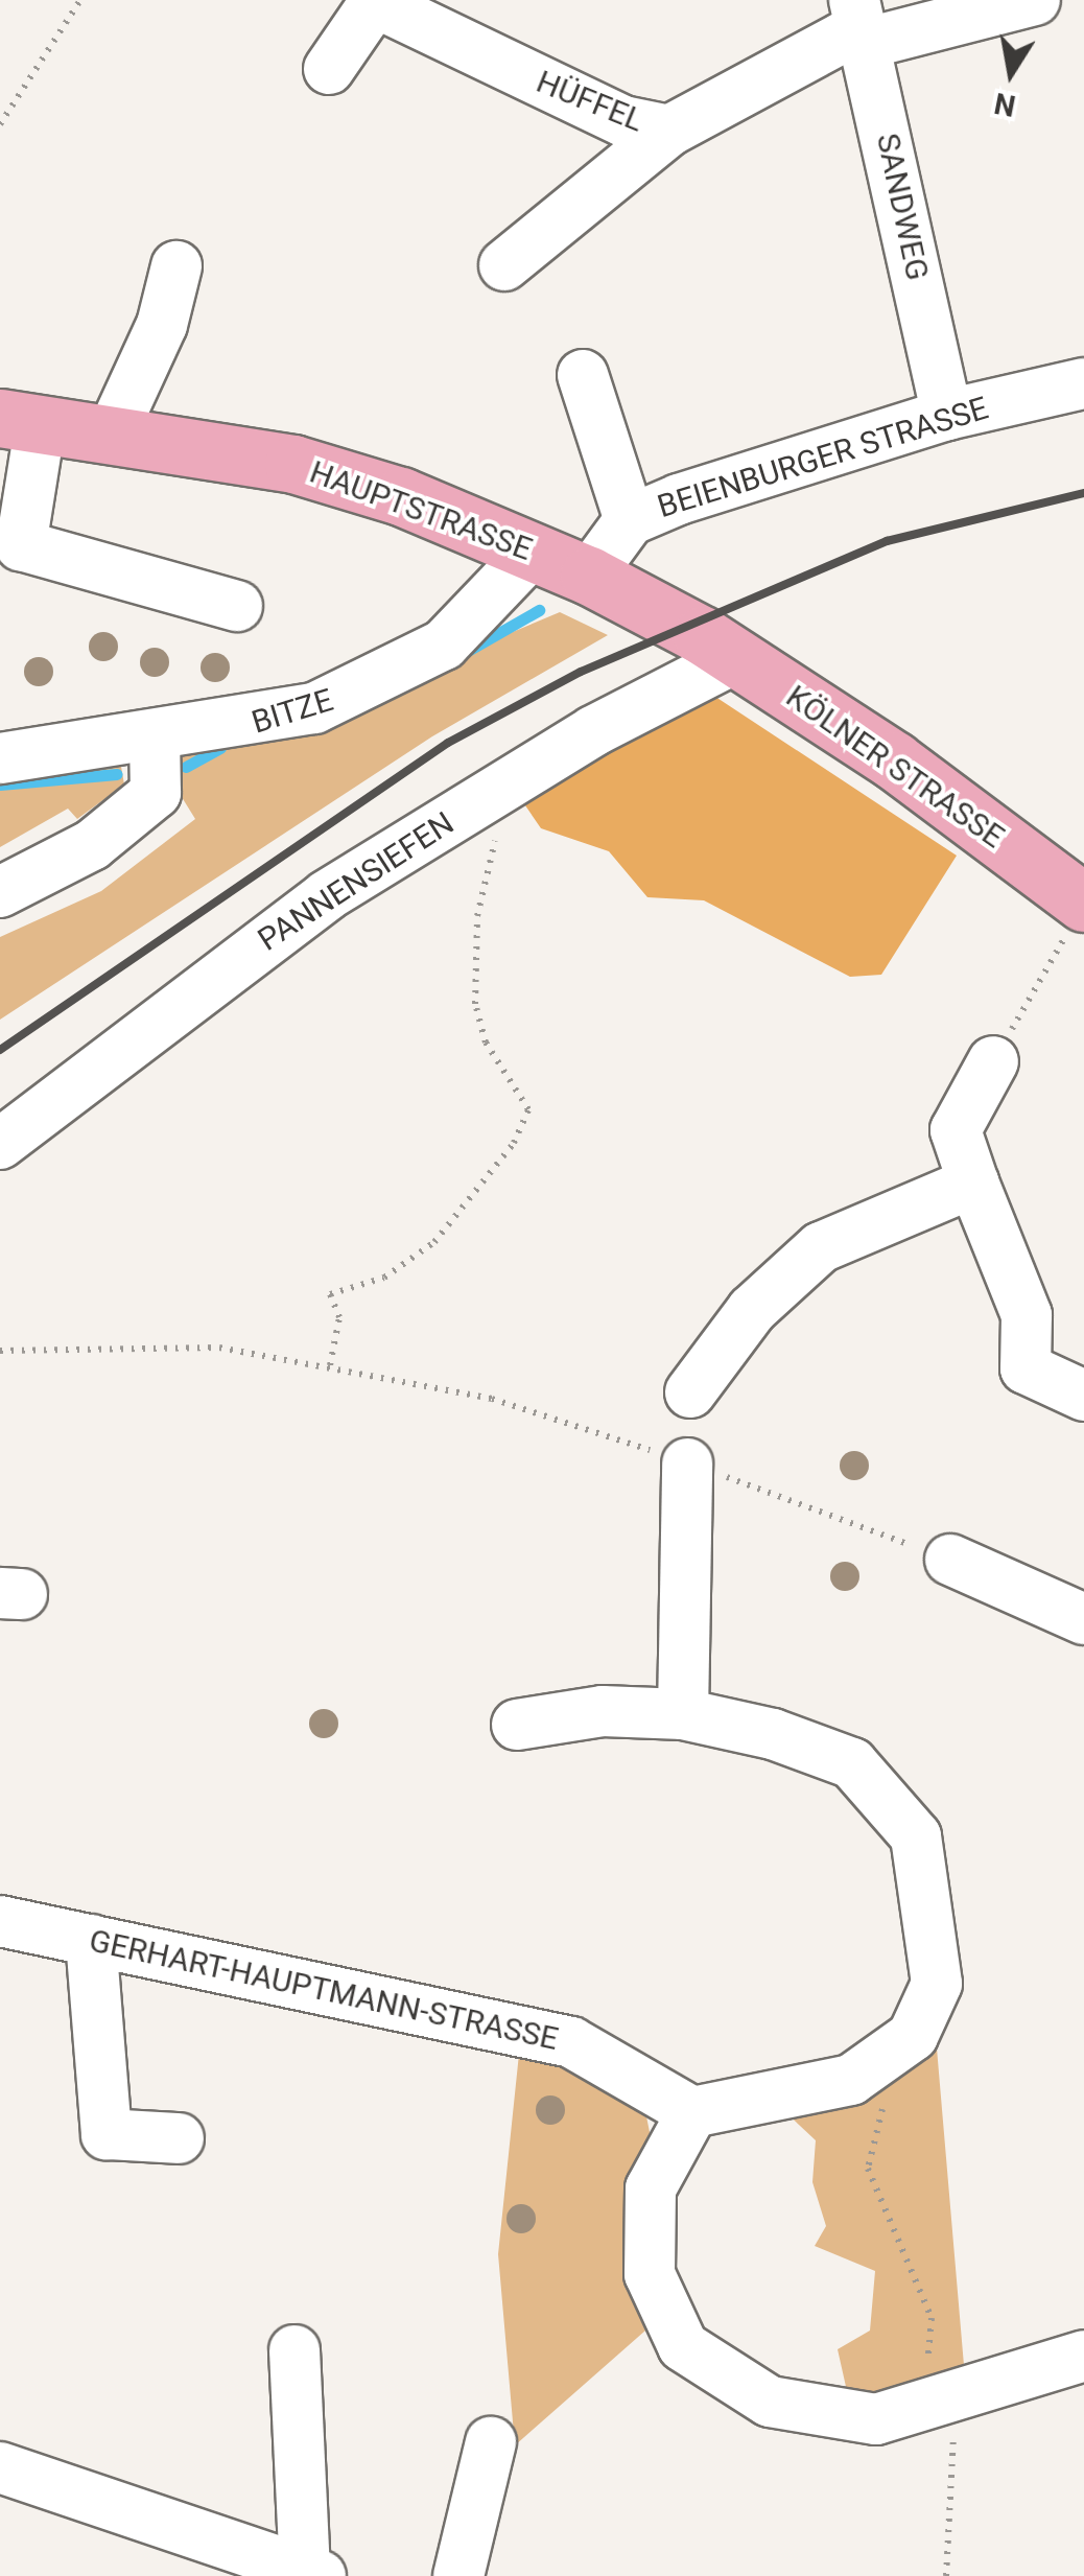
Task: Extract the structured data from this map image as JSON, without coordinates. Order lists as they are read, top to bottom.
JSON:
{
  "streets": {
    "main road": ["HAUPTSTRASSE", "KÖLNER STRASSE"],
    "street": [
      "HÜFFEL",
      "SANDWEG",
      "BEIENBURGER STRASSE",
      "BITZE",
      "PANNENSIEFEN",
      "GERHART-HAUPTMANN-STRASSE"
    ]
  },
  "crossings": [
    ["HÜFFEL", "SANDWEG"],
    ["SANDWEG", "BEIENBURGER STRASSE"],
    ["BEIENBURGER STRASSE", "HAUPTSTRASSE"],
    ["HAUPTSTRASSE", "BITZE"],
    ["HAUPTSTRASSE", "KÖLNER STRASSE"],
    ["HAUPTSTRASSE", "PANNENSIEFEN"],
    ["KÖLNER STRASSE", "PANNENSIEFEN"]
  ],
  "north": "bottom"
}
